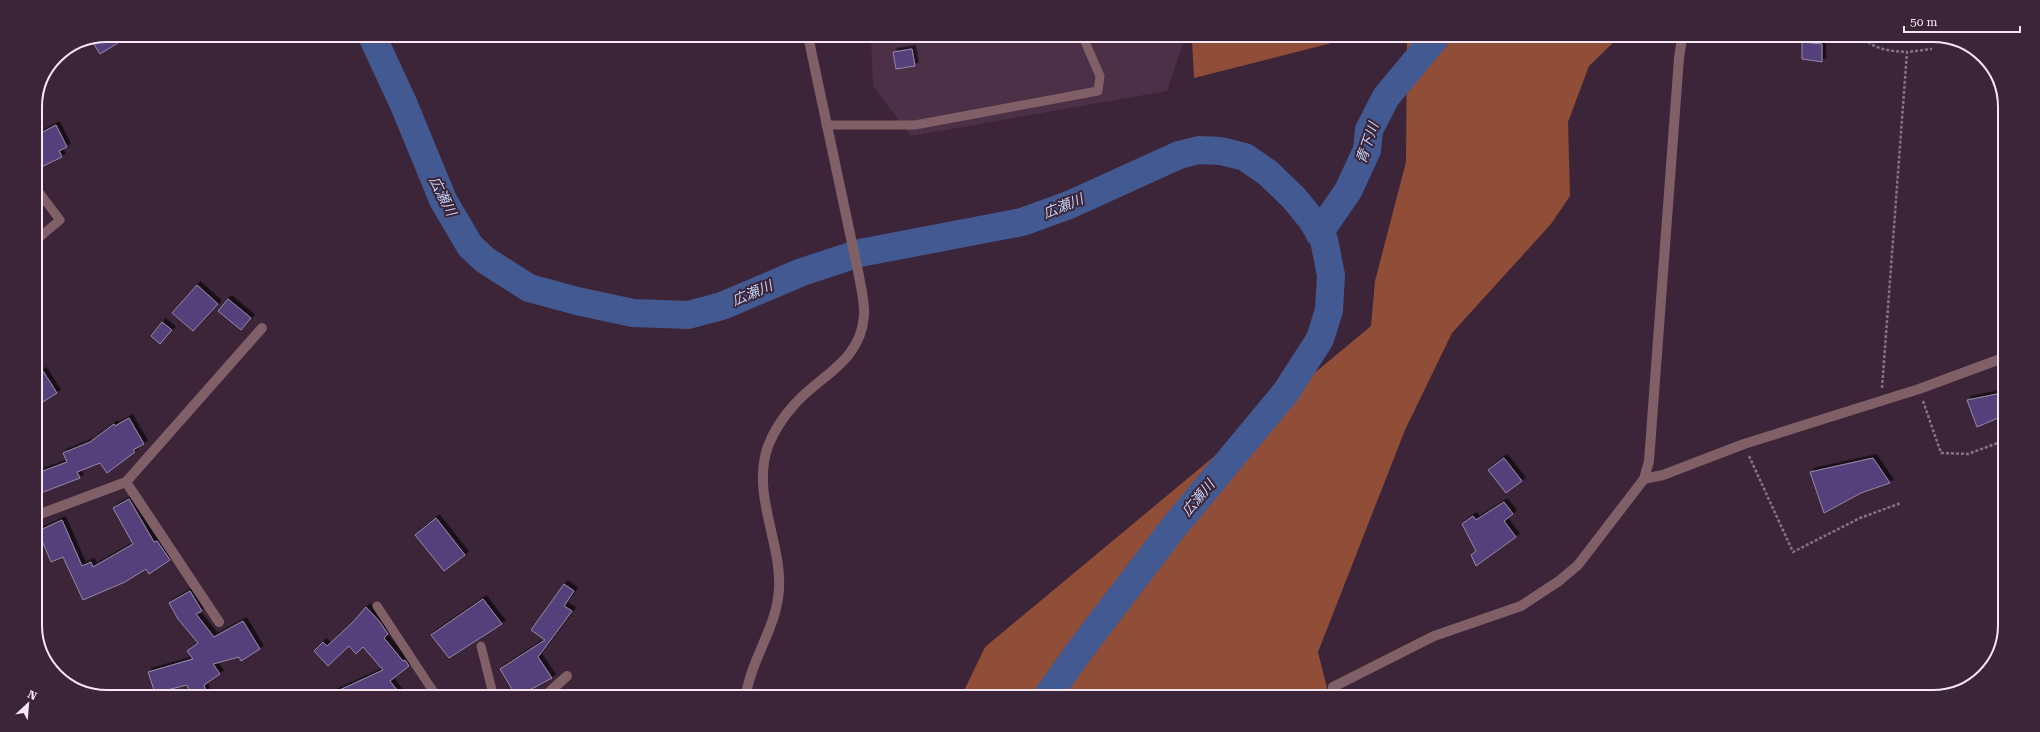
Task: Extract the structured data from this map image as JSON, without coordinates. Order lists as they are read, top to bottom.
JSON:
{
  "water": ["青下川", "広瀬川"],
  "scale_bar": "50 m",
  "north": "top right"
}
